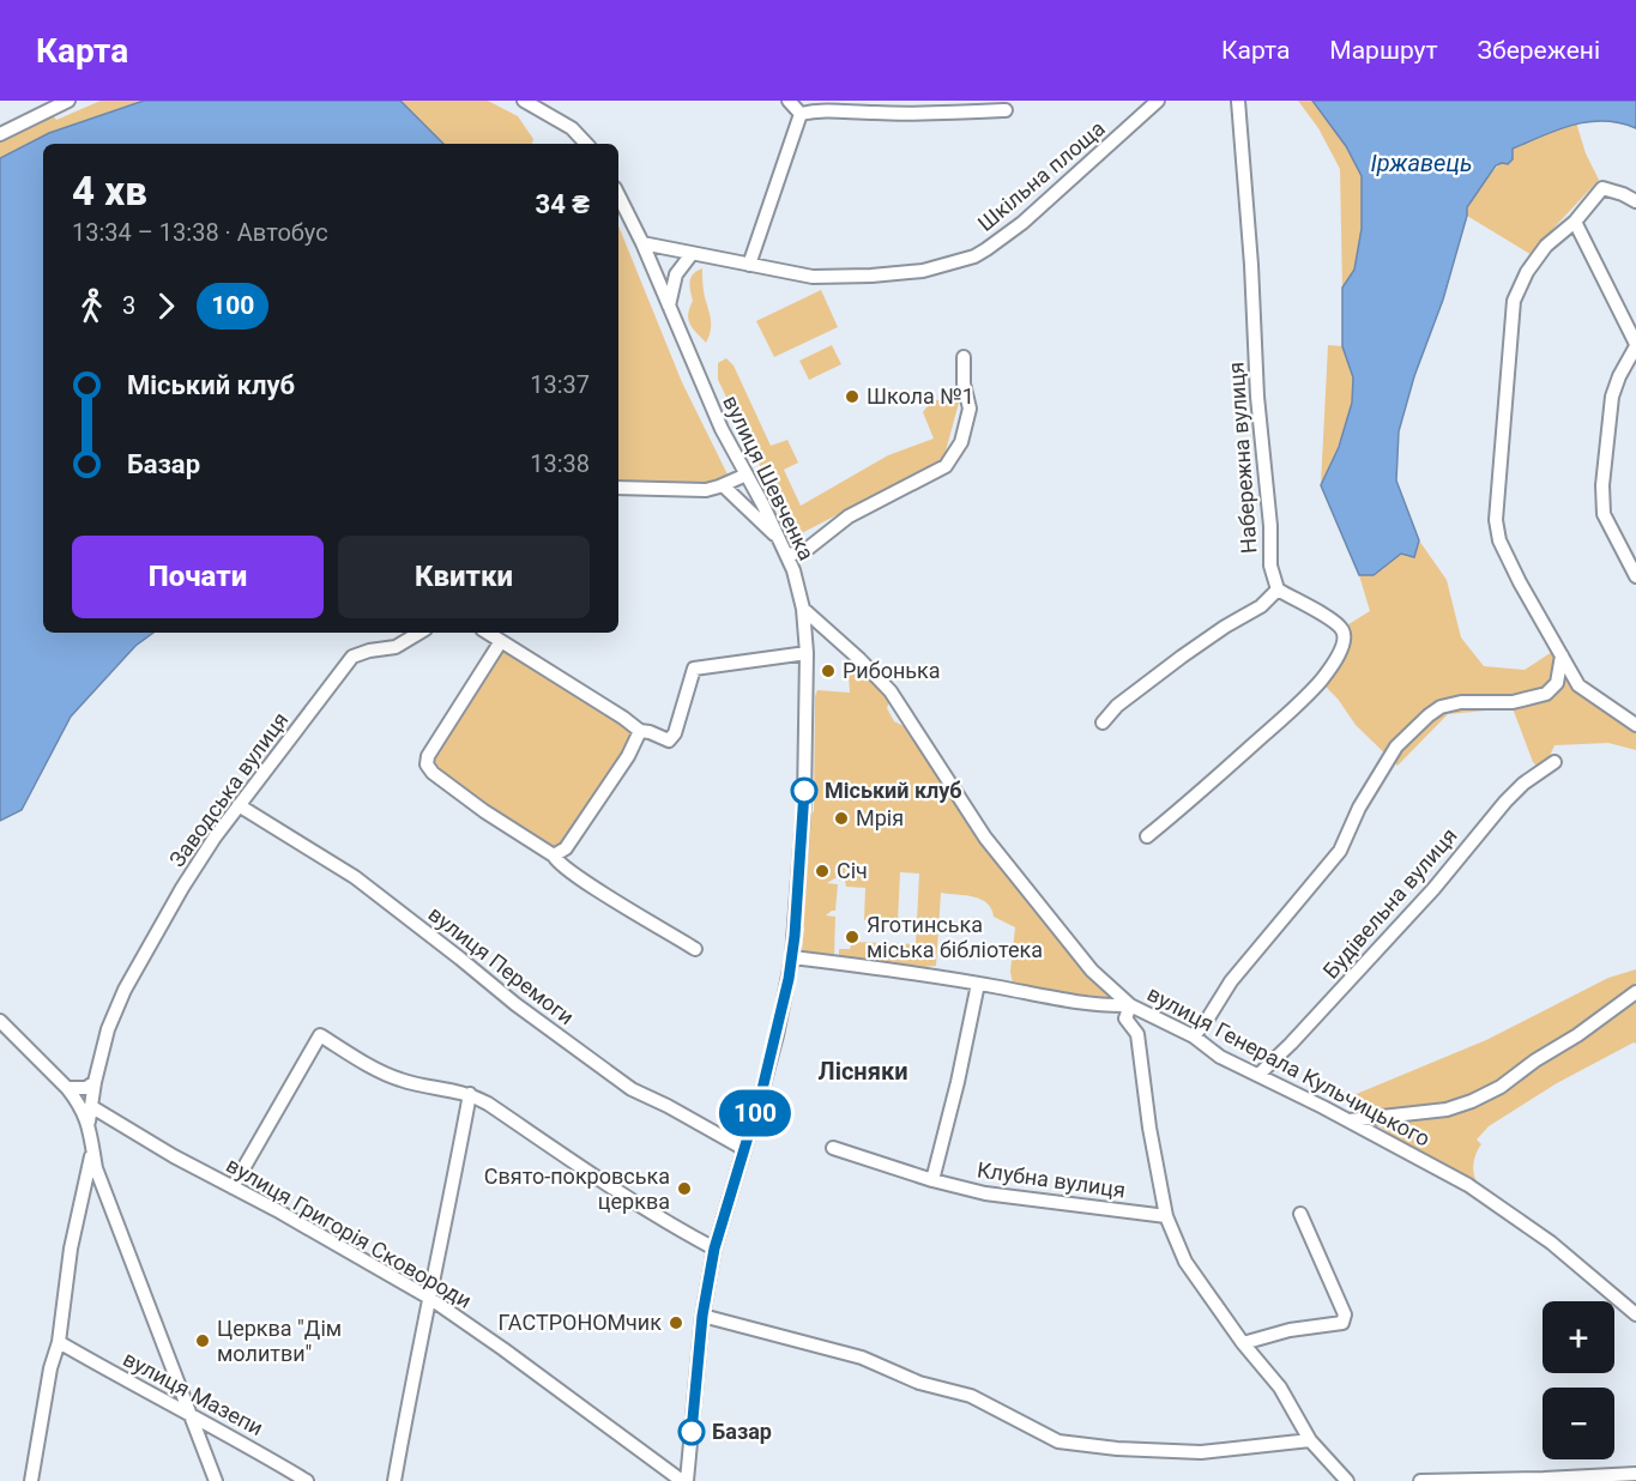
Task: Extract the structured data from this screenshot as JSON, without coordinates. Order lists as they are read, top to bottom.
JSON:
{
  "streets": {
    "street": [
      "Шкільна площа",
      "Набережна вулиця",
      "вулиця Шевченка",
      "Заводська вулиця",
      "Будівельна вулиця",
      "вулиця Перемоги",
      "вулиця Генерала Кульчицького",
      "Клубна вулиця",
      "вулиця Григорія Сковороди",
      "вулиця Мазепи"
    ]
  },
  "crossings": [
    ["Шкільна площа", "вулиця Шевченка"],
    ["вулиця Шевченка", "вулиця Перемоги"],
    ["вулиця Шевченка", "вулиця Генерала Кульчицького"],
    ["вулиця Шевченка", "вулиця Григорія Сковороди"],
    ["Заводська вулиця", "вулиця Перемоги"],
    ["Заводська вулиця", "вулиця Григорія Сковороди"],
    ["Будівельна вулиця", "вулиця Генерала Кульчицького"]
  ],
  "districts": ["Лісняки"],
  "water": ["Іржавець"],
  "places": [
    "Школа №1",
    "Рибонька",
    "Міський клуб",
    "Мрія",
    "Січ",
    "Яготинська міська бібліотека",
    "Свято-покровська церква",
    "ГАСТРОНОМчик",
    "Церква \"Дім молитви\"",
    "Базар"
  ],
  "lines": ["bus line 100"],
  "page": {
    "header": "Карта",
    "nav": ["Карта", "Маршрут", "Збережені"],
    "on_map": "100",
    "heading": ["4 хв", "13:34 – 13:38 · Автобус", "34 ₴"],
    "legs": ["3", "100"],
    "list": [
      {
        "name": "Міський клуб",
        "value": "13:37"
      },
      {
        "name": "Базар",
        "value": "13:38"
      }
    ],
    "buttons": ["Почати", "Квитки"],
    "map_buttons": ["+", "−"]
  }
}
